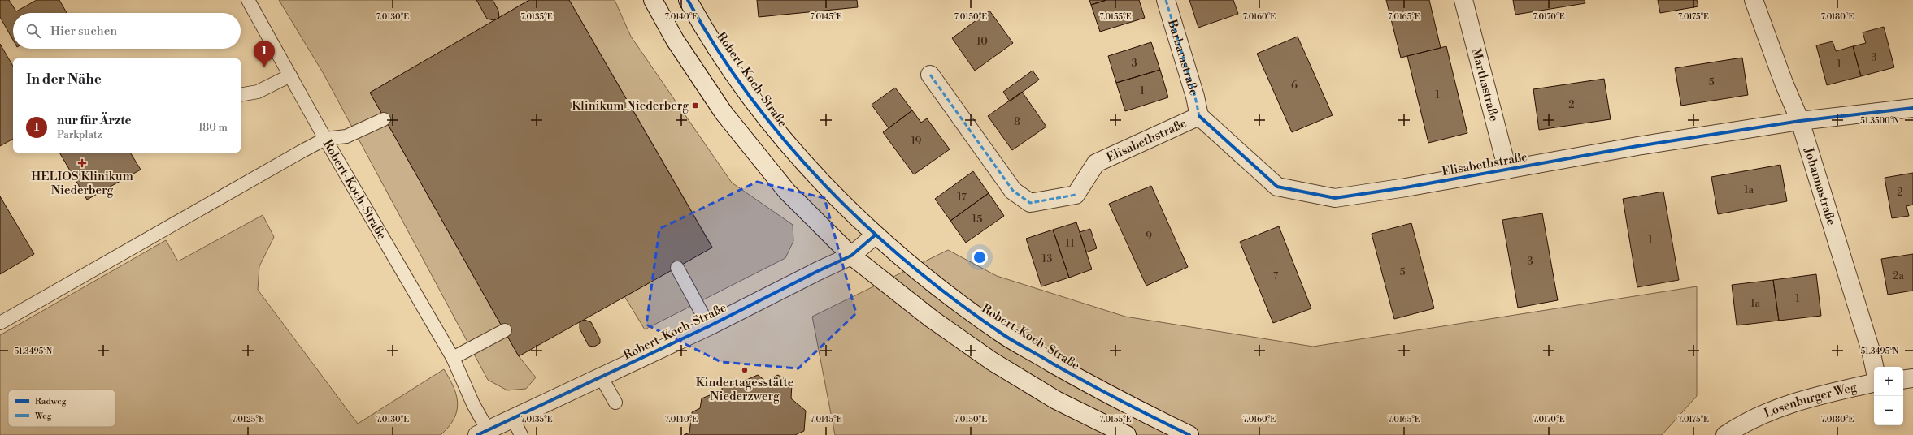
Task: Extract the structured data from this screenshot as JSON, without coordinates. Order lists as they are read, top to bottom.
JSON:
{
  "streets": {
    "street": [
      "Barbarastraße",
      "Robert-Koch-Straße",
      "Marthastraße",
      "Elisabethstraße",
      "Johannastraße",
      "Losenburger Weg"
    ]
  },
  "crossings": [
    ["Barbarastraße", "Elisabethstraße"],
    ["Marthastraße", "Elisabethstraße"],
    ["Elisabethstraße", "Johannastraße"]
  ],
  "places": {
    "transit": ["Klinikum Niederberg"],
    "health": ["HELIOS Klinikum Niederberg"],
    "other": ["Kindertagesstätte Niederzwerg"]
  },
  "house_numbers": [
    "10",
    "3",
    "3",
    "1",
    "5",
    "6",
    "1",
    "1",
    "2",
    "8",
    "19",
    "1a",
    "2",
    "17",
    "15",
    "9",
    "1",
    "11",
    "13",
    "3",
    "5",
    "7",
    "2a",
    "1",
    "1a"
  ],
  "legend": ["Radweg", "Weg"],
  "page": {
    "search": "Hier suchen",
    "pins": "1",
    "heading": "In der Nähe",
    "list": [
      {
        "mark": "1",
        "name": "nur für Ärzte",
        "note": "Parkplatz",
        "value": "180 m"
      }
    ],
    "map_buttons": ["+", "−"]
  },
  "coordinates": [
    "7.0130°E",
    "7.0135°E",
    "7.0140°E",
    "7.0145°E",
    "7.0150°E",
    "7.0155°E",
    "7.0160°E",
    "7.0165°E",
    "7.0170°E",
    "7.0175°E",
    "7.0180°E",
    "51.3500°N",
    "51.3495°N",
    "7.0125°E"
  ]
}
